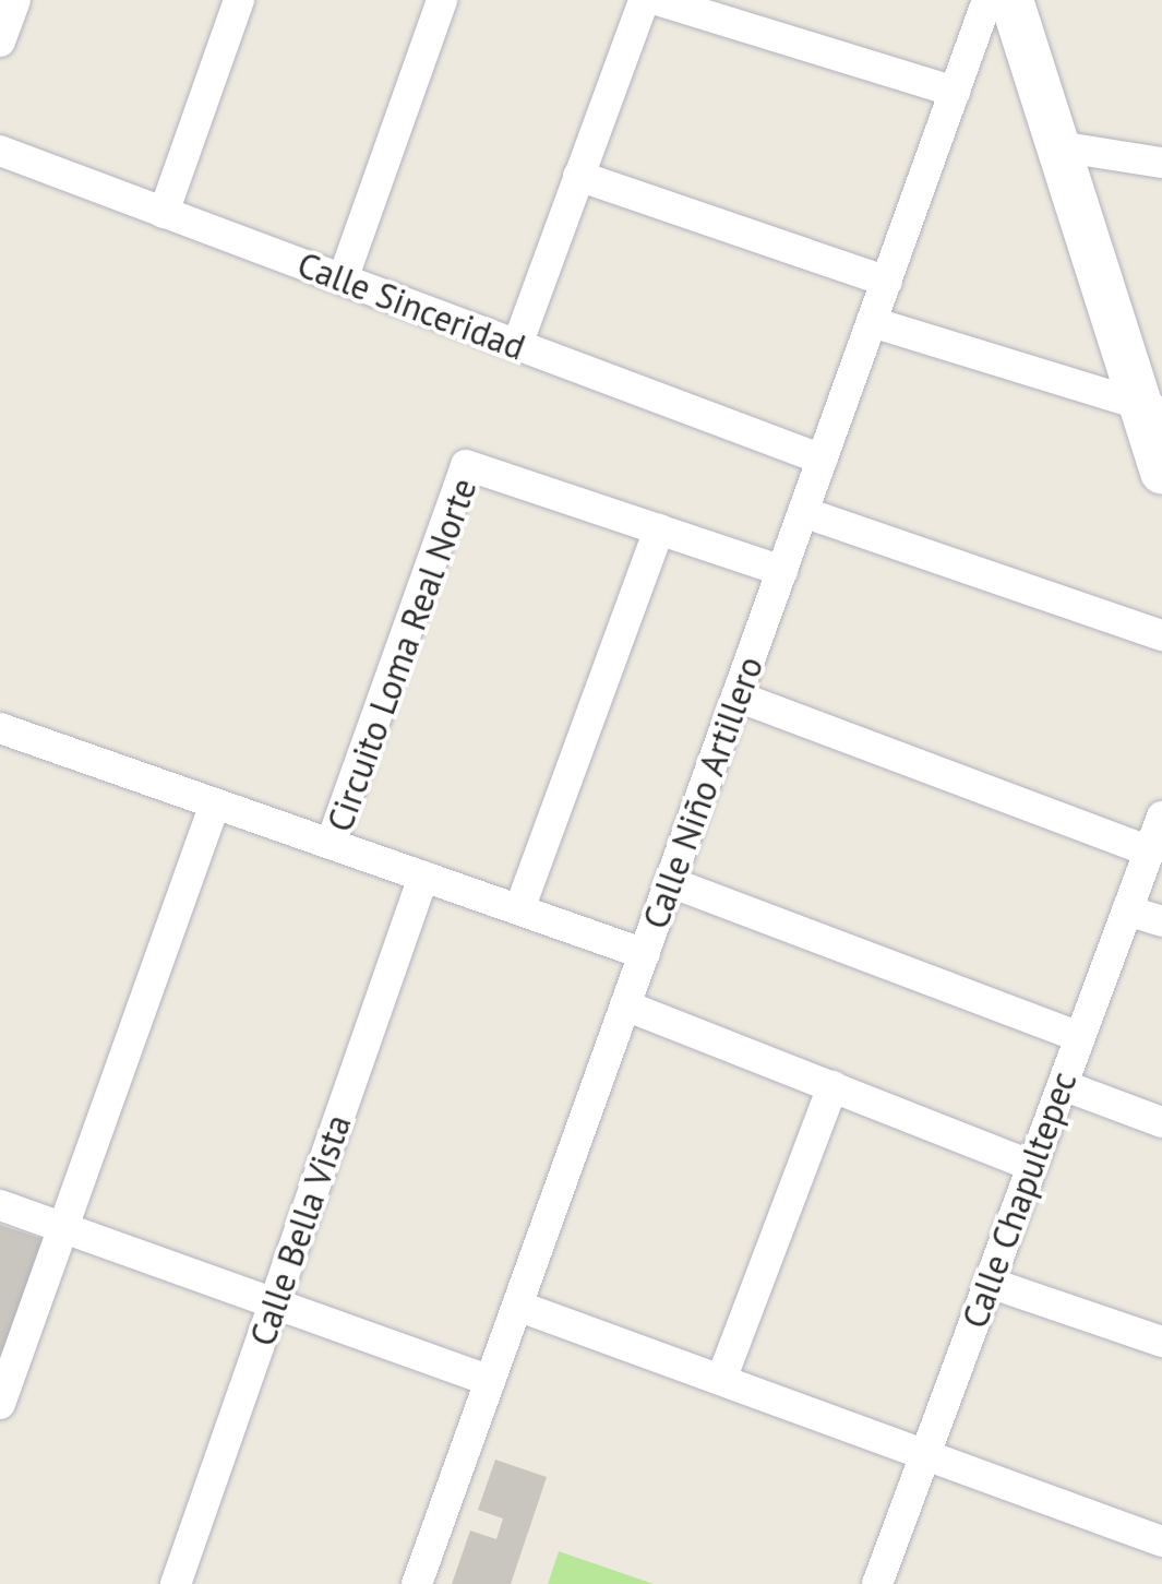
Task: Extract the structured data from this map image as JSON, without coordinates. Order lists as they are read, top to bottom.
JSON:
{
  "streets": {
    "street": [
      "Calle Sinceridad",
      "Circuito Loma Real Norte",
      "Calle Niño Artillero",
      "Calle Chapultepec",
      "Calle Bella Vista"
    ]
  },
  "crossings": [
    ["Calle Sinceridad", "Calle Niño Artillero"],
    ["Circuito Loma Real Norte", "Calle Niño Artillero"]
  ]
}
